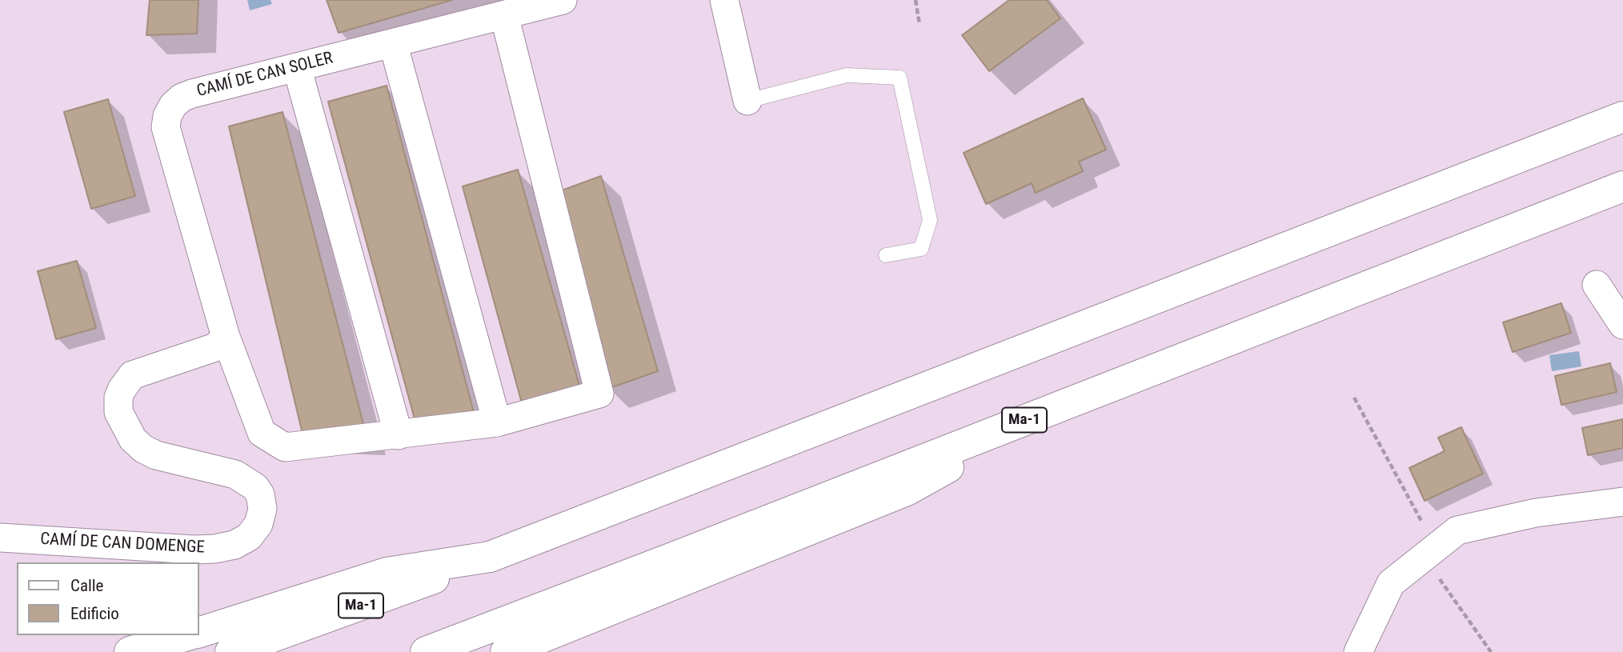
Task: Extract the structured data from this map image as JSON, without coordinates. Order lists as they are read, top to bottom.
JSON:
{
  "streets": {
    "highway": ["Ma-1"],
    "street": ["CAMÍ DE CAN SOLER", "CAMÍ DE CAN DOMENGE"]
  },
  "crossings": [
    ["CAMÍ DE CAN SOLER", "CAMÍ DE CAN DOMENGE"]
  ],
  "legend": ["Calle", "Edificio"]
}
